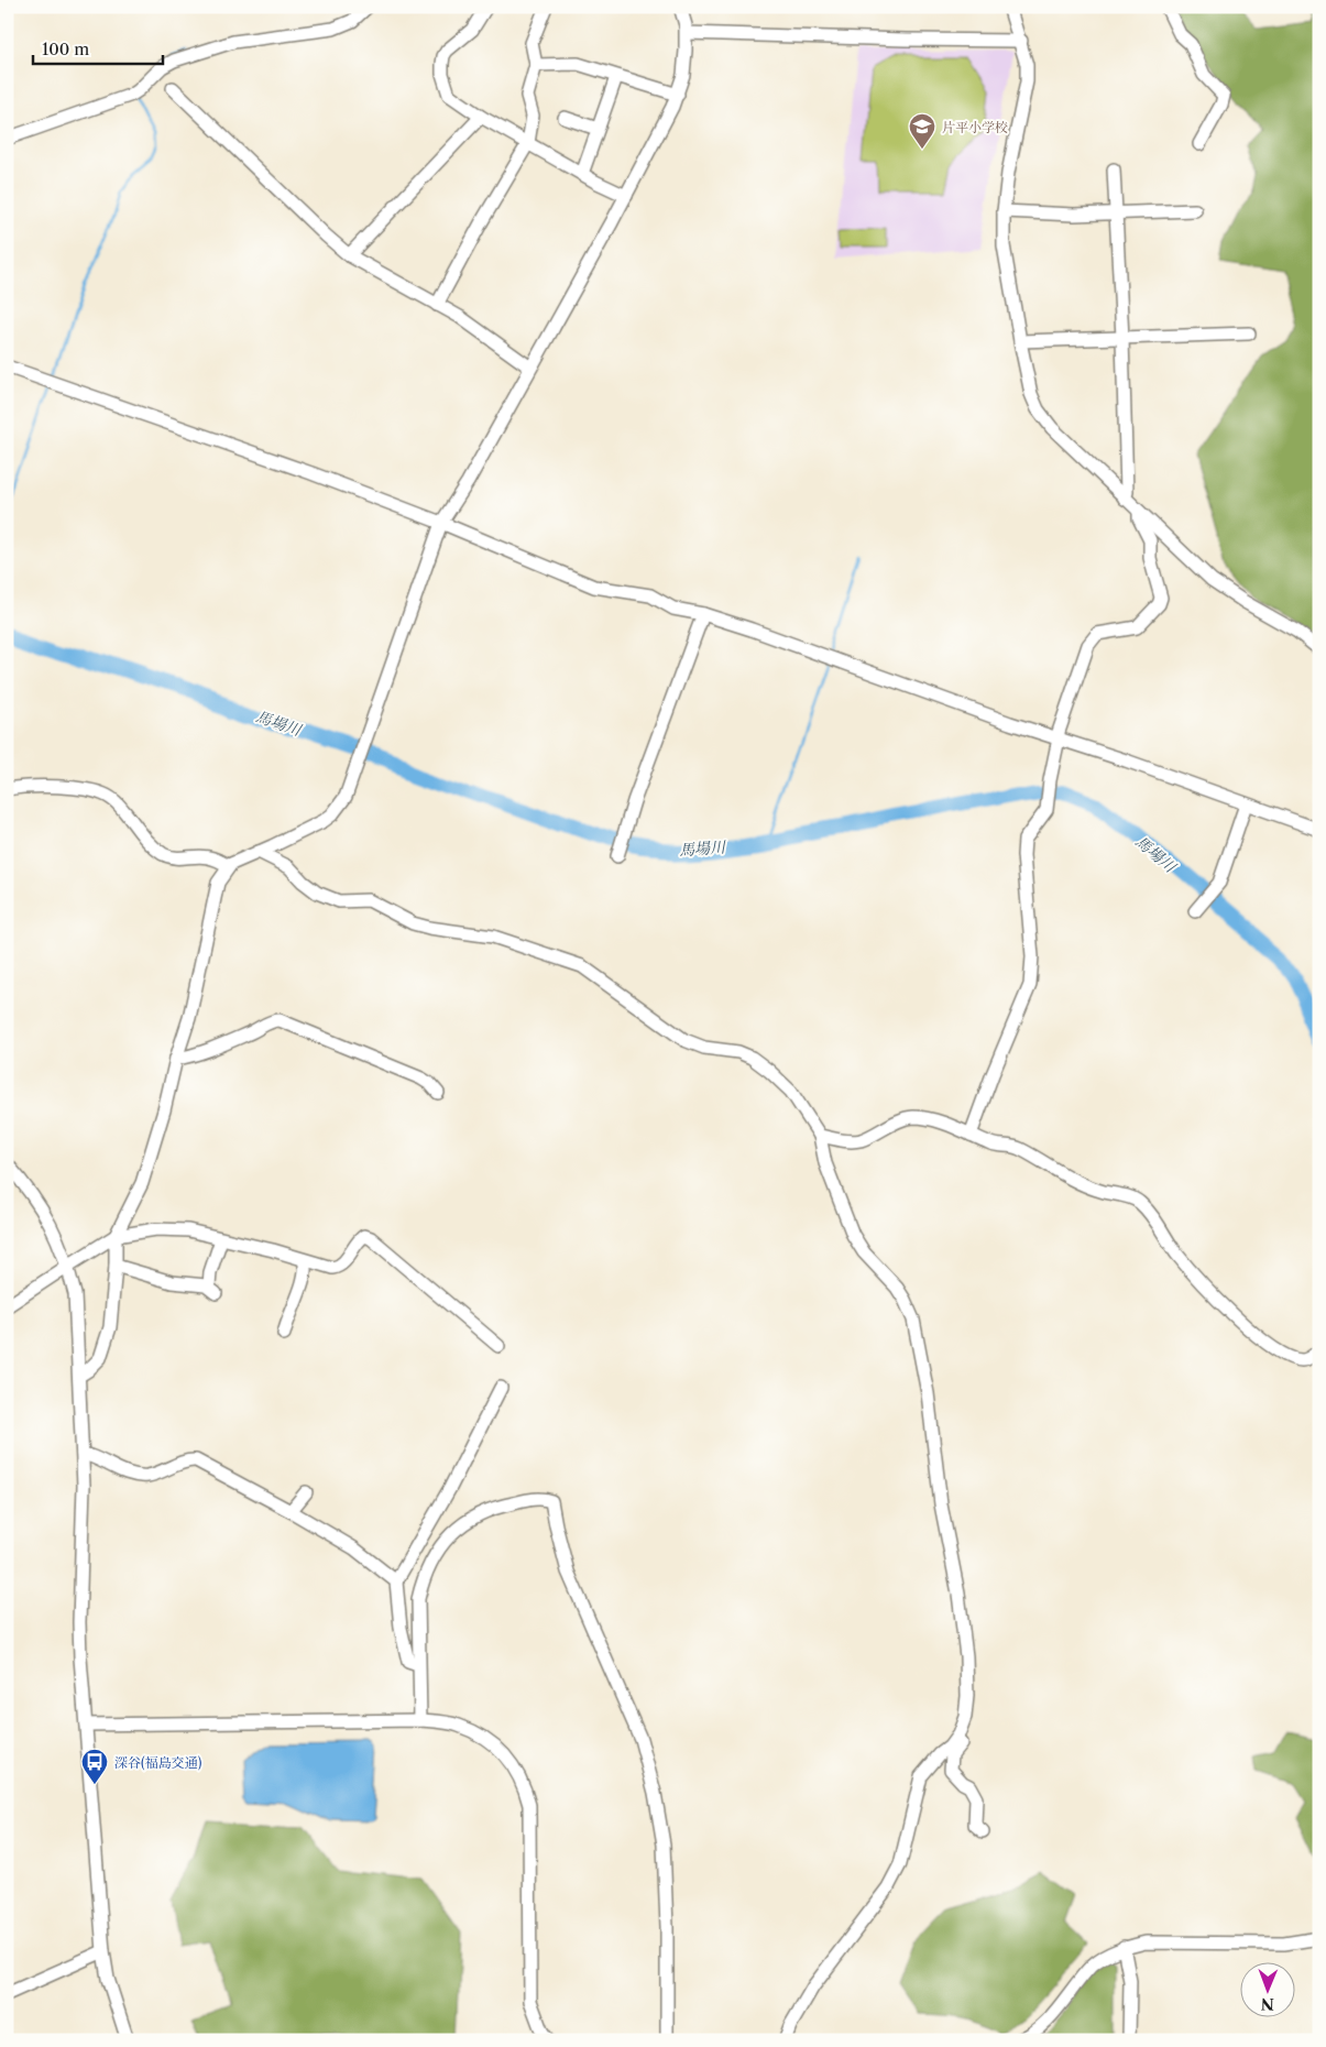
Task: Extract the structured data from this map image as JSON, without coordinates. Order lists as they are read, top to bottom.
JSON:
{
  "water": ["馬場川"],
  "places": {
    "school or university": ["片平小学校"],
    "bus stop": ["深谷(福島交通)"]
  },
  "scale_bar": "100 m",
  "north": "bottom"
}
